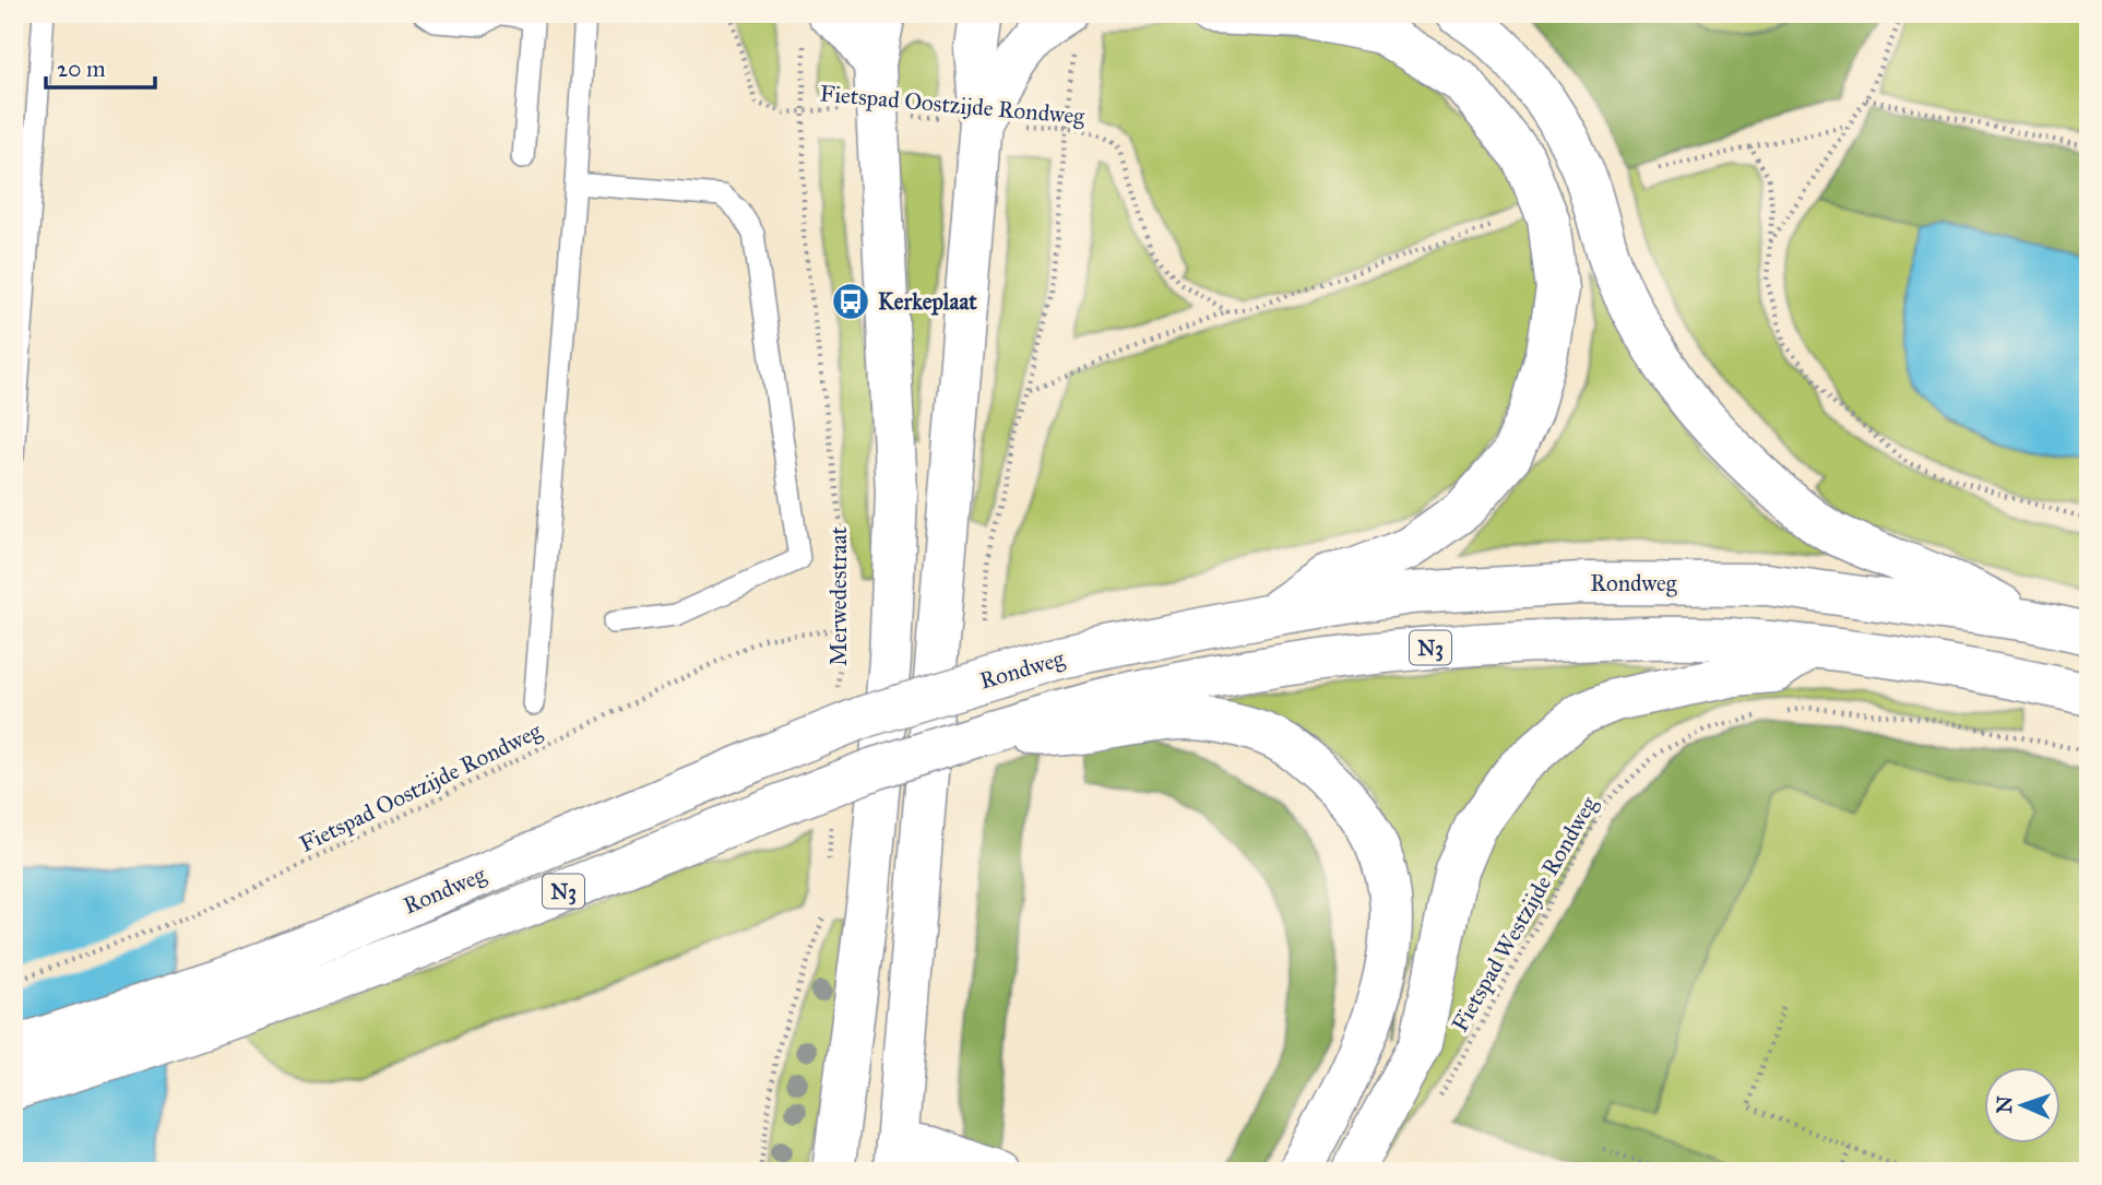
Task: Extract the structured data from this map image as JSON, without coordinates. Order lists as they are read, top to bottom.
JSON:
{
  "streets": {
    "main road": ["Rondweg", "N3"],
    "path": ["Fietspad Oostzijde Rondweg", "Merwedestraat", "Fietspad Westzijde Rondweg"]
  },
  "crossings": [
    ["Fietspad Oostzijde Rondweg", "Merwedestraat"],
    ["Rondweg", "N3"]
  ],
  "places": {
    "bus stop": ["Kerkeplaat"]
  },
  "scale_bar": "20 m",
  "north": "left"
}
